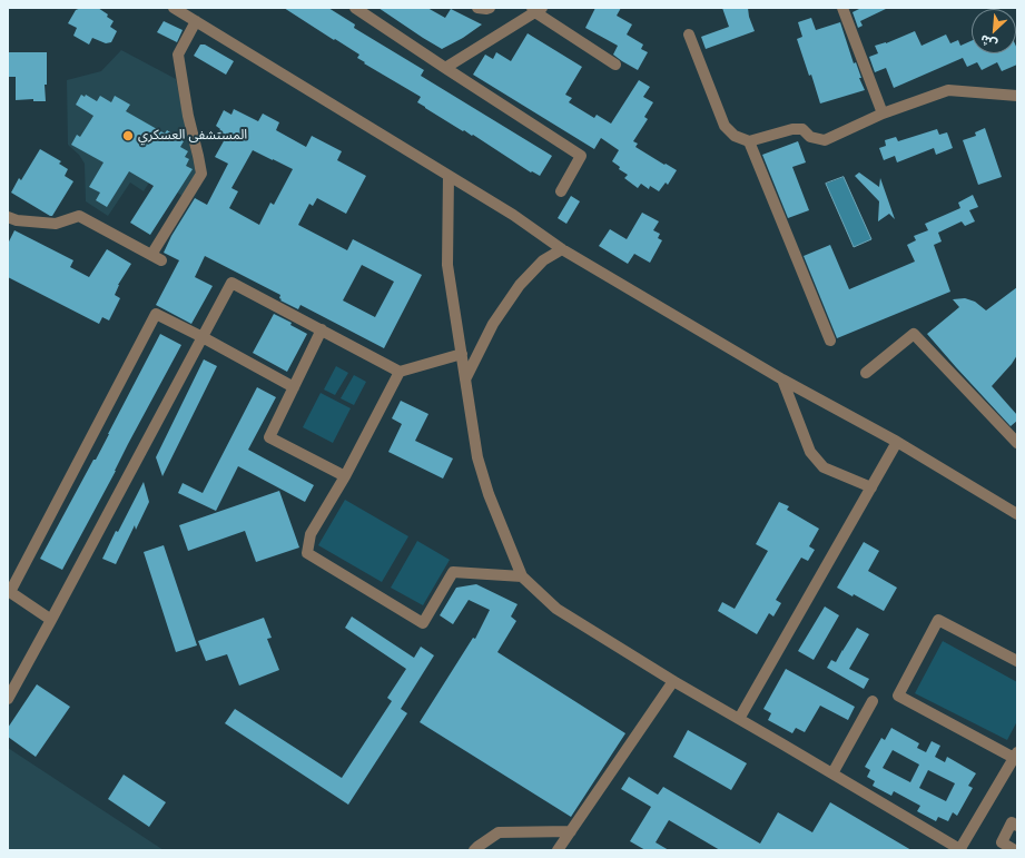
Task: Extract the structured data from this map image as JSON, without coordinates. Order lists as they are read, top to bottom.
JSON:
{
  "places": ["المستشفى العسكري"],
  "north": "bottom left"
}
